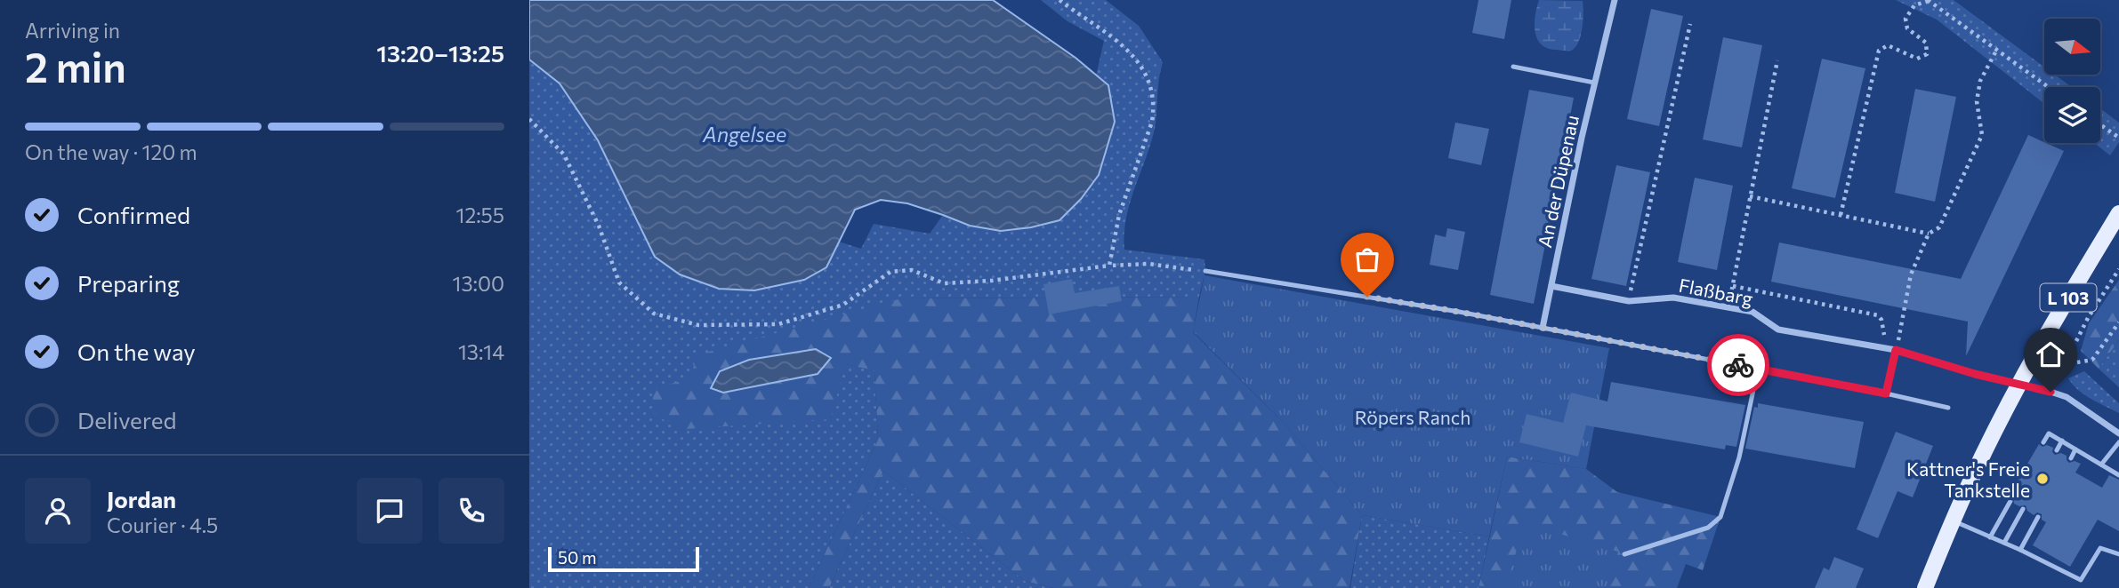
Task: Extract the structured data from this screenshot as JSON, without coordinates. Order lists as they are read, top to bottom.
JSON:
{
  "streets": {
    "main road": ["L 103"],
    "street": ["An der Düpenau", "Flaßbarg"]
  },
  "crossings": [
    ["An der Düpenau", "Flaßbarg"],
    ["Flaßbarg", "L 103"]
  ],
  "water": ["Angelsee"],
  "parks": ["Röpers Ranch"],
  "places": ["Kattner's Freie Tankstelle"],
  "scale_bar": "50 m",
  "north": "right",
  "page": {
    "heading": ["2 min", "Arriving in", "13:20–13:25"],
    "panel": ["Jordan", "Courier · 4.5"],
    "bar": "On the way · 120 m",
    "list": [
      ["Confirmed", "12:55"],
      ["Preparing", "13:00"],
      ["On the way", "13:14"],
      "Delivered"
    ],
    "scale": "50 m"
  }
}
